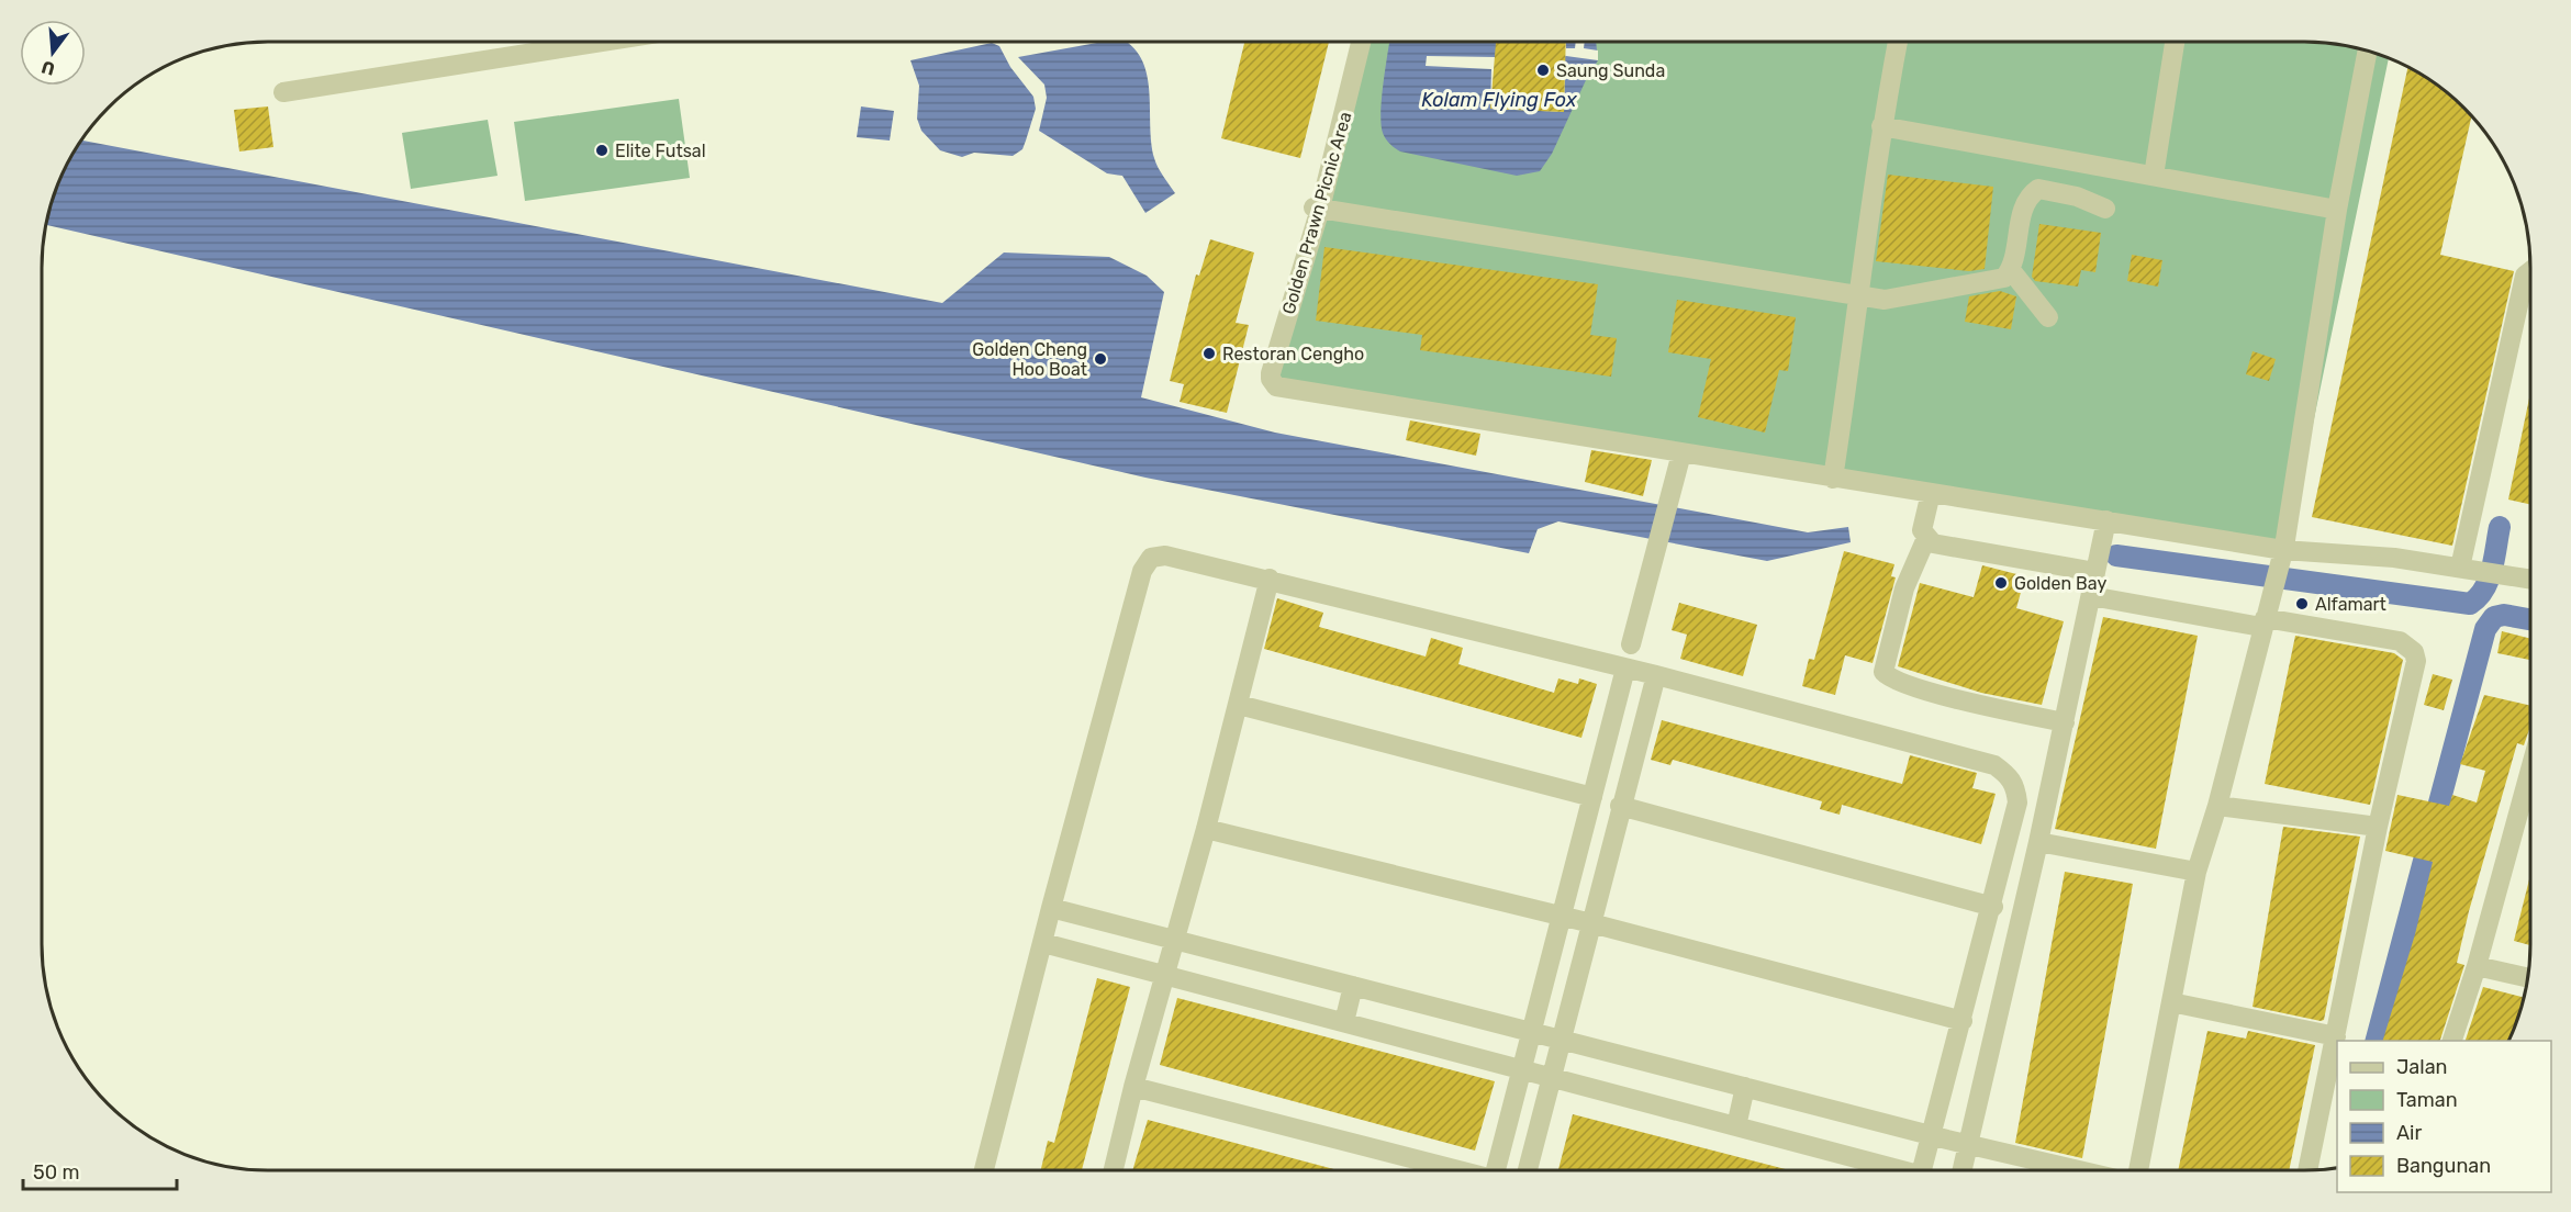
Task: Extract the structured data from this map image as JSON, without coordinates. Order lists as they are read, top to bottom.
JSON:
{
  "streets": {
    "street": ["Golden Prawn Picnic Area"]
  },
  "water": ["Kolam Flying Fox"],
  "places": [
    "Saung Sunda",
    "Elite Futsal",
    "Restoran Cengho",
    "Golden Cheng Hoo Boat",
    "Golden Bay",
    "Alfamart"
  ],
  "legend": [
    "Jalan",
    "Taman",
    "Air",
    "Bangunan"
  ],
  "scale_bar": "50 m",
  "north": "bottom"
}
